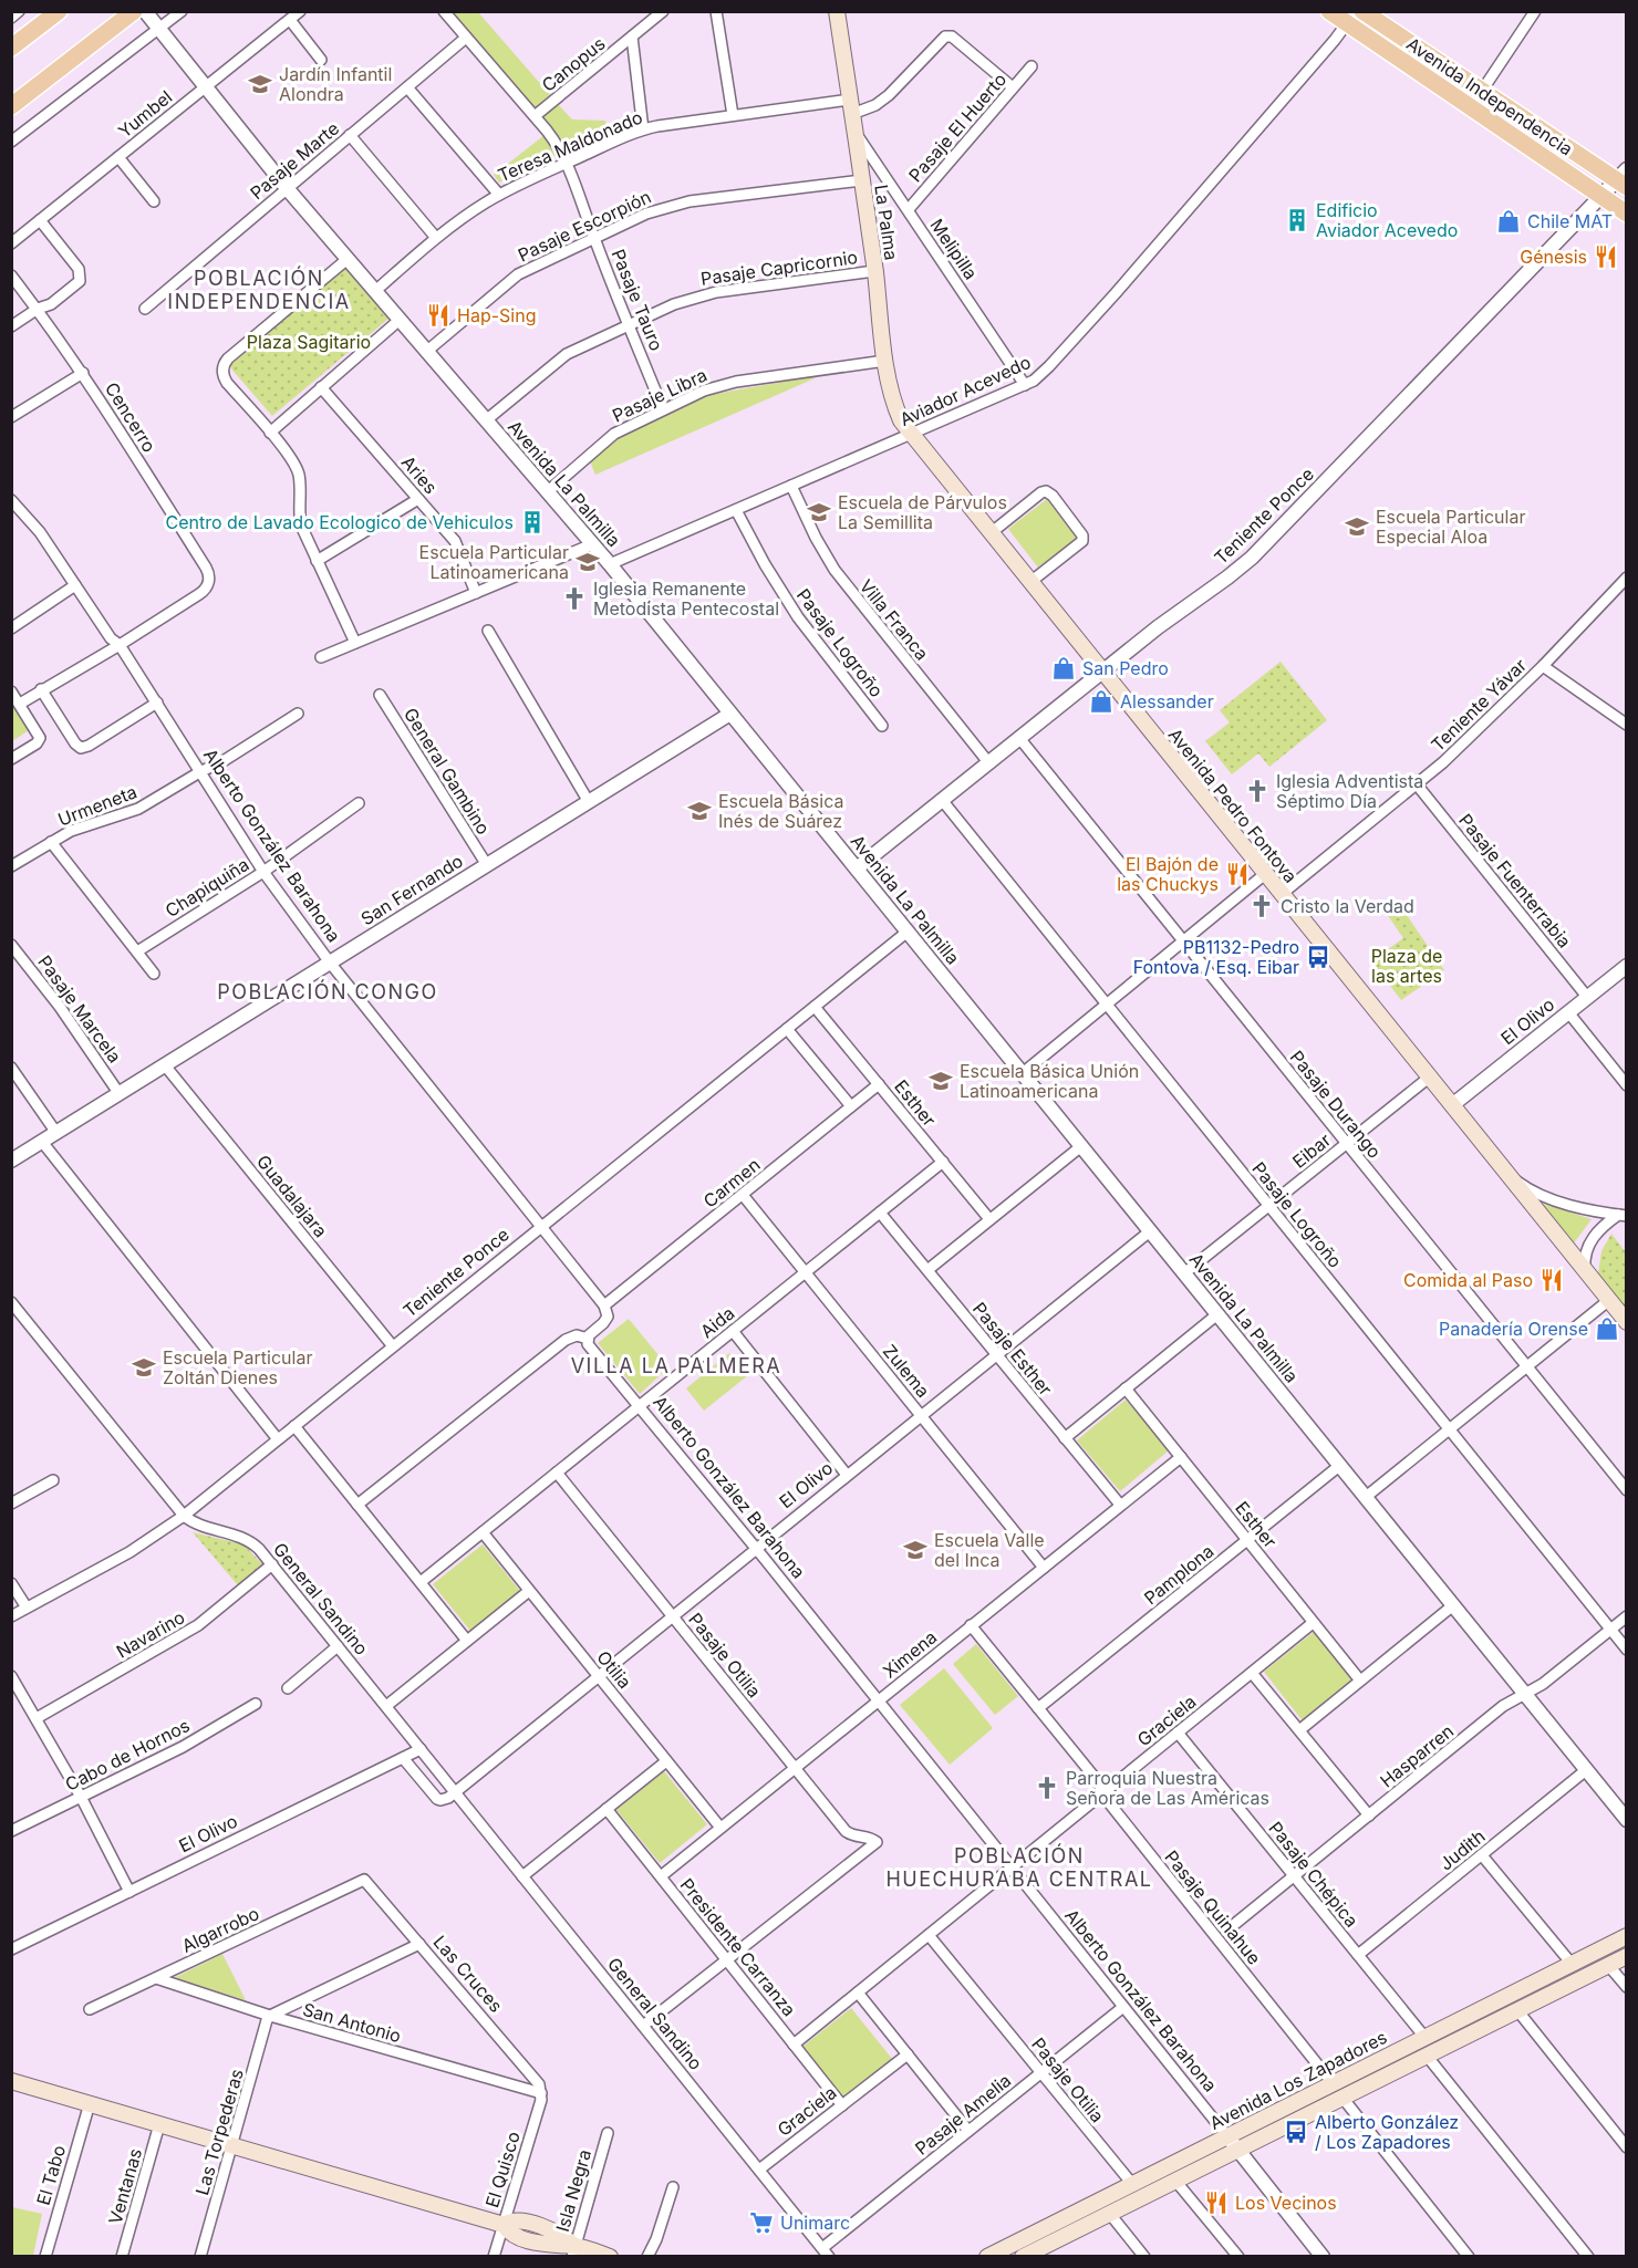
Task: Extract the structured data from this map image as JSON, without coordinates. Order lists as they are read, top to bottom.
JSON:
{
  "streets": {
    "main road": [
      "Avenida Independencia",
      "La Palma",
      "Avenida Pedro Fontova",
      "Avenida Los Zapadores"
    ],
    "street": [
      "Canopus",
      "Yumbel",
      "Pasaje El Huerto",
      "Teresa Maldonado",
      "Pasaje Marte",
      "Pasaje Escorpión",
      "Melipilla",
      "Pasaje Capricornio",
      "Pasaje Tauro",
      "Aviador Acevedo",
      "Pasaje Libra",
      "Cencerro",
      "Aries",
      "Avenida La Palmilla",
      "Teniente Ponce",
      "Villa Franca",
      "Pasaje Logroño",
      "Teniente Yávar",
      "General Gambino",
      "Urmeneta",
      "Alberto González Barahona",
      "Pasaje Fuenterrabia",
      "Chapiquiña",
      "San Fernando",
      "Pasaje Marcela",
      "El Olivo",
      "Esther",
      "Pasaje Durango",
      "Eibar",
      "Carmen",
      "Guadalajara",
      "Aida",
      "Pasaje Esther",
      "Zulema",
      "Pamplona",
      "General Sandino",
      "Navarino",
      "Ximena",
      "Pasaje Otilia",
      "Otilia",
      "Graciela",
      "Cabo de Hornos",
      "Hasparren",
      "Judith",
      "Pasaje Chépica",
      "Pasaje Quinahue",
      "Algarrobo",
      "Presidente Carranza",
      "Las Cruces",
      "San Antonio",
      "Pasaje Amelia",
      "Las Torpederas",
      "El Quisco",
      "El Tabo",
      "Ventanas",
      "Isla Negra"
    ]
  },
  "crossings": [
    ["Canopus", "Pasaje Tauro"],
    ["Avenida Independencia", "Aviador Acevedo"],
    ["Avenida Independencia", "Teniente Ponce"],
    ["Yumbel", "Avenida La Palmilla"],
    ["Pasaje El Huerto", "Teresa Maldonado"],
    ["Pasaje El Huerto", "Melipilla"],
    ["Teresa Maldonado", "La Palma"],
    ["Teresa Maldonado", "Pasaje Tauro"],
    ["Teresa Maldonado", "Avenida La Palmilla"],
    ["Pasaje Marte", "Pasaje Tauro"],
    ["Pasaje Marte", "Avenida La Palmilla"],
    ["La Palma", "Pasaje Escorpión"],
    ["La Palma", "Melipilla"],
    ["La Palma", "Pasaje Capricornio"],
    ["La Palma", "Aviador Acevedo"],
    ["La Palma", "Pasaje Libra"],
    ["La Palma", "Avenida Pedro Fontova"],
    ["Pasaje Escorpión", "Pasaje Tauro"],
    ["Pasaje Escorpión", "Avenida La Palmilla"],
    ["Melipilla", "Aviador Acevedo"],
    ["Pasaje Capricornio", "Pasaje Tauro"],
    ["Pasaje Capricornio", "Avenida La Palmilla"],
    ["Pasaje Tauro", "Pasaje Libra"],
    ["Aviador Acevedo", "Avenida La Palmilla"],
    ["Aviador Acevedo", "Villa Franca"],
    ["Aviador Acevedo", "Pasaje Logroño"],
    ["Aviador Acevedo", "Avenida Pedro Fontova"],
    ["Pasaje Libra", "Avenida La Palmilla"],
    ["Cencerro", "Alberto González Barahona"],
    ["Avenida La Palmilla", "Teniente Ponce"],
    ["Avenida La Palmilla", "San Fernando"],
    ["Avenida La Palmilla", "El Olivo"],
    ["Avenida La Palmilla", "Eibar"],
    ["Avenida La Palmilla", "Pamplona"],
    ["Avenida La Palmilla", "Hasparren"],
    ["Avenida La Palmilla", "Judith"],
    ["Teniente Ponce", "Villa Franca"],
    ["Teniente Ponce", "Pasaje Logroño"],
    ["Teniente Ponce", "Avenida Pedro Fontova"],
    ["Teniente Ponce", "Alberto González Barahona"],
    ["Teniente Ponce", "Esther"],
    ["Teniente Ponce", "Pasaje Durango"],
    ["Teniente Ponce", "Guadalajara"],
    ["Teniente Ponce", "General Sandino"],
    ["Pasaje Logroño", "Eibar"],
    ["Pasaje Logroño", "Hasparren"],
    ["Teniente Yávar", "Avenida Pedro Fontova"],
    ["Teniente Yávar", "Pasaje Fuenterrabia"],
    ["General Gambino", "San Fernando"],
    ["Urmeneta", "Alberto González Barahona"],
    ["Avenida Pedro Fontova", "El Olivo"],
    ["Avenida Pedro Fontova", "Eibar"],
    ["Alberto González Barahona", "Chapiquiña"],
    ["Alberto González Barahona", "San Fernando"],
    ["Alberto González Barahona", "El Olivo"],
    ["Alberto González Barahona", "Carmen"],
    ["Alberto González Barahona", "Aida"],
    ["Alberto González Barahona", "Ximena"],
    ["Alberto González Barahona", "Graciela"],
    ["Alberto González Barahona", "Avenida Los Zapadores"],
    ["Alberto González Barahona", "Pasaje Amelia"],
    ["Pasaje Fuenterrabia", "El Olivo"],
    ["San Fernando", "Pasaje Marcela"],
    ["San Fernando", "Guadalajara"],
    ["El Olivo", "Pasaje Esther"],
    ["El Olivo", "Zulema"],
    ["El Olivo", "General Sandino"],
    ["El Olivo", "Pasaje Otilia"],
    ["El Olivo", "Otilia"],
    ["Esther", "Carmen"],
    ["Esther", "Aida"],
    ["Esther", "Pamplona"],
    ["Esther", "Ximena"],
    ["Esther", "Graciela"],
    ["Pasaje Durango", "Eibar"],
    ["Carmen", "Zulema"],
    ["Aida", "Pasaje Esther"],
    ["Aida", "Zulema"],
    ["Aida", "Pasaje Otilia"],
    ["Aida", "Otilia"],
    ["Pasaje Esther", "Ximena"],
    ["Zulema", "Ximena"],
    ["Pamplona", "Pasaje Quinahue"],
    ["General Sandino", "Navarino"],
    ["General Sandino", "Graciela"],
    ["General Sandino", "Pasaje Amelia"],
    ["Ximena", "Pasaje Otilia"],
    ["Ximena", "Otilia"],
    ["Ximena", "Pasaje Quinahue"],
    ["Ximena", "Presidente Carranza"],
    ["Pasaje Otilia", "Graciela"],
    ["Pasaje Otilia", "Presidente Carranza"],
    ["Pasaje Otilia", "Avenida Los Zapadores"],
    ["Pasaje Otilia", "Pasaje Amelia"],
    ["Graciela", "Pasaje Chépica"],
    ["Graciela", "Pasaje Quinahue"],
    ["Graciela", "Presidente Carranza"],
    ["Hasparren", "Pasaje Chépica"],
    ["Judith", "Pasaje Chépica"],
    ["Pasaje Chépica", "Avenida Los Zapadores"],
    ["Pasaje Quinahue", "Avenida Los Zapadores"],
    ["Algarrobo", "Las Cruces"],
    ["Algarrobo", "San Antonio"],
    ["Las Cruces", "San Antonio"],
    ["Las Cruces", "El Quisco"],
    ["San Antonio", "Las Torpederas"],
    ["San Antonio", "El Quisco"]
  ],
  "districts": [
    "POBLACIÓN INDEPENDENCIA",
    "POBLACIÓN CONGO",
    "VILLA LA PALMERA",
    "POBLACIÓN HUECHURABA CENTRAL"
  ],
  "parks": ["Plaza Sagitario", "Plaza de las artes"],
  "places": {
    "school or university": [
      "Jardín Infantil Alondra",
      "Escuela de Párvulos La Semillita",
      "Escuela Particular Especial Aloa",
      "Escuela Particular Latinoamericana",
      "Escuela Básica Inés de Suárez",
      "Escuela Básica Unión Latinoamericana",
      "Escuela Particular Zoltán Dienes",
      "Escuela Valle del Inca"
    ],
    "building": ["Edificio Aviador Acevedo", "Centro de Lavado Ecologico de Vehiculos"],
    "shop": [
      "Chile MAT",
      "San Pedro",
      "Alessander",
      "Panadería Orense"
    ],
    "restaurant": [
      "Génesis",
      "Hap-Sing",
      "El Bajón de las Chuckys",
      "Comida al Paso",
      "Los Vecinos"
    ],
    "church": [
      "Iglesia Remanente Metodista Pentecostal",
      "Iglesia Adventista Séptimo Día",
      "Cristo la Verdad",
      "Parroquia Nuestra Señora de Las Américas"
    ],
    "bus stop": ["PB1132-Pedro Fontova / Esq. Eibar", "Alberto González / Los Zapadores"],
    "supermarket": ["Unimarc"]
  }
}
